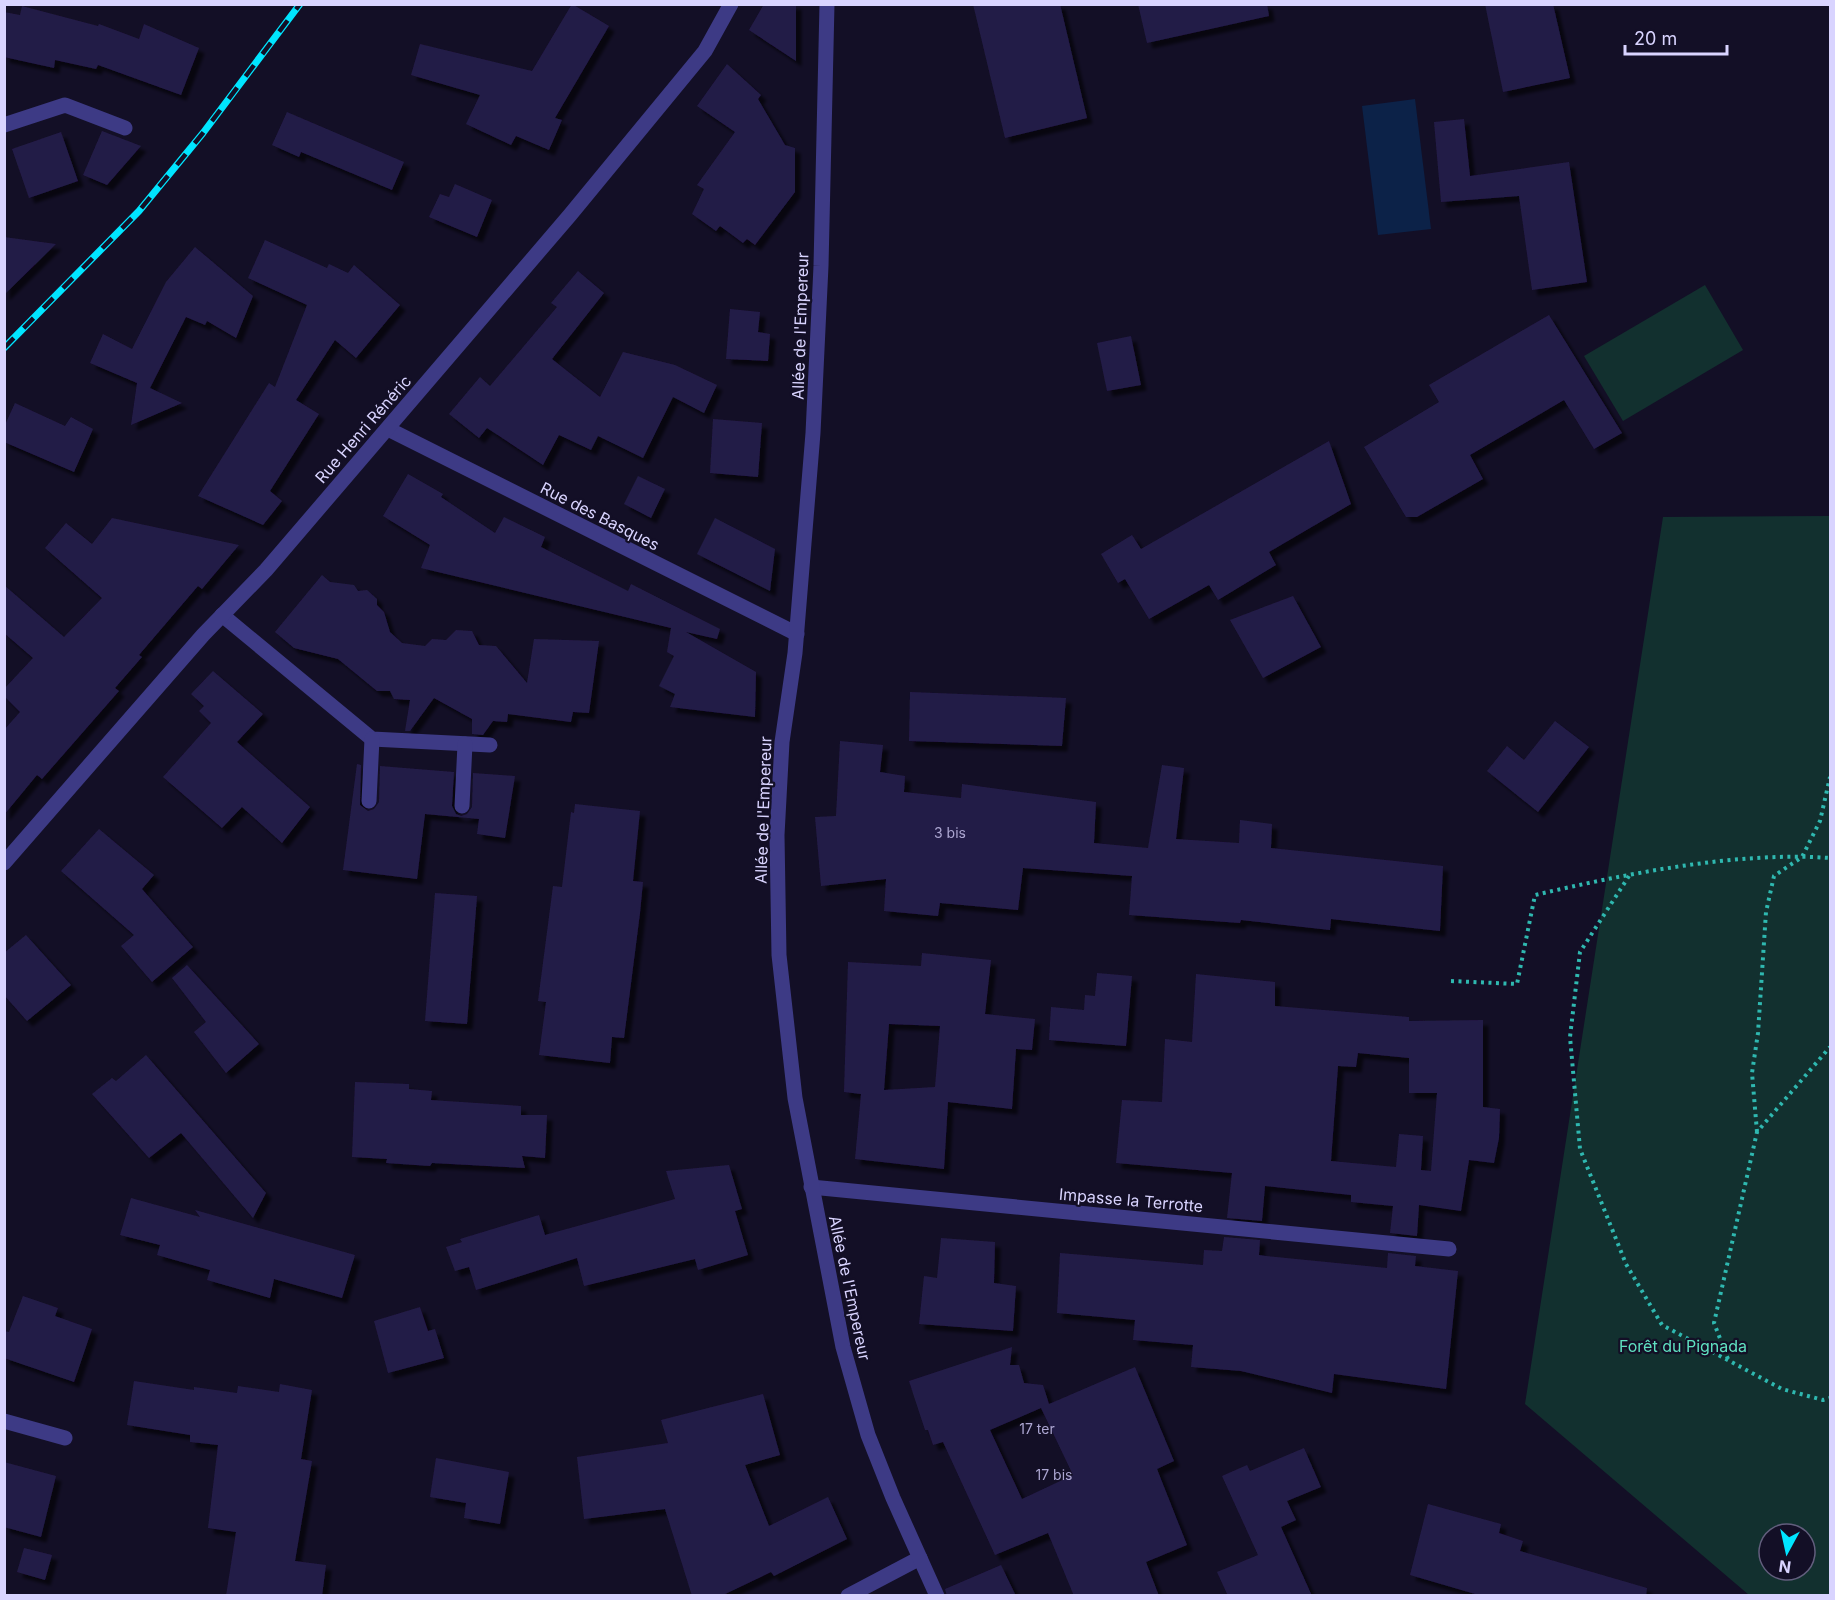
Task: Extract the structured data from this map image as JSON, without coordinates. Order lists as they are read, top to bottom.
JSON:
{
  "streets": {
    "street": [
      "Allée de l'Empereur",
      "Rue Henri Rénéric",
      "Rue des Basques",
      "Impasse la Terrotte"
    ]
  },
  "crossings": [
    ["Allée de l'Empereur", "Rue des Basques"],
    ["Allée de l'Empereur", "Impasse la Terrotte"],
    ["Rue Henri Rénéric", "Rue des Basques"]
  ],
  "parks": ["Forêt du Pignada"],
  "house_numbers": ["3 bis", "17 ter", "17 bis"],
  "scale_bar": "20 m",
  "north": "bottom"
}
